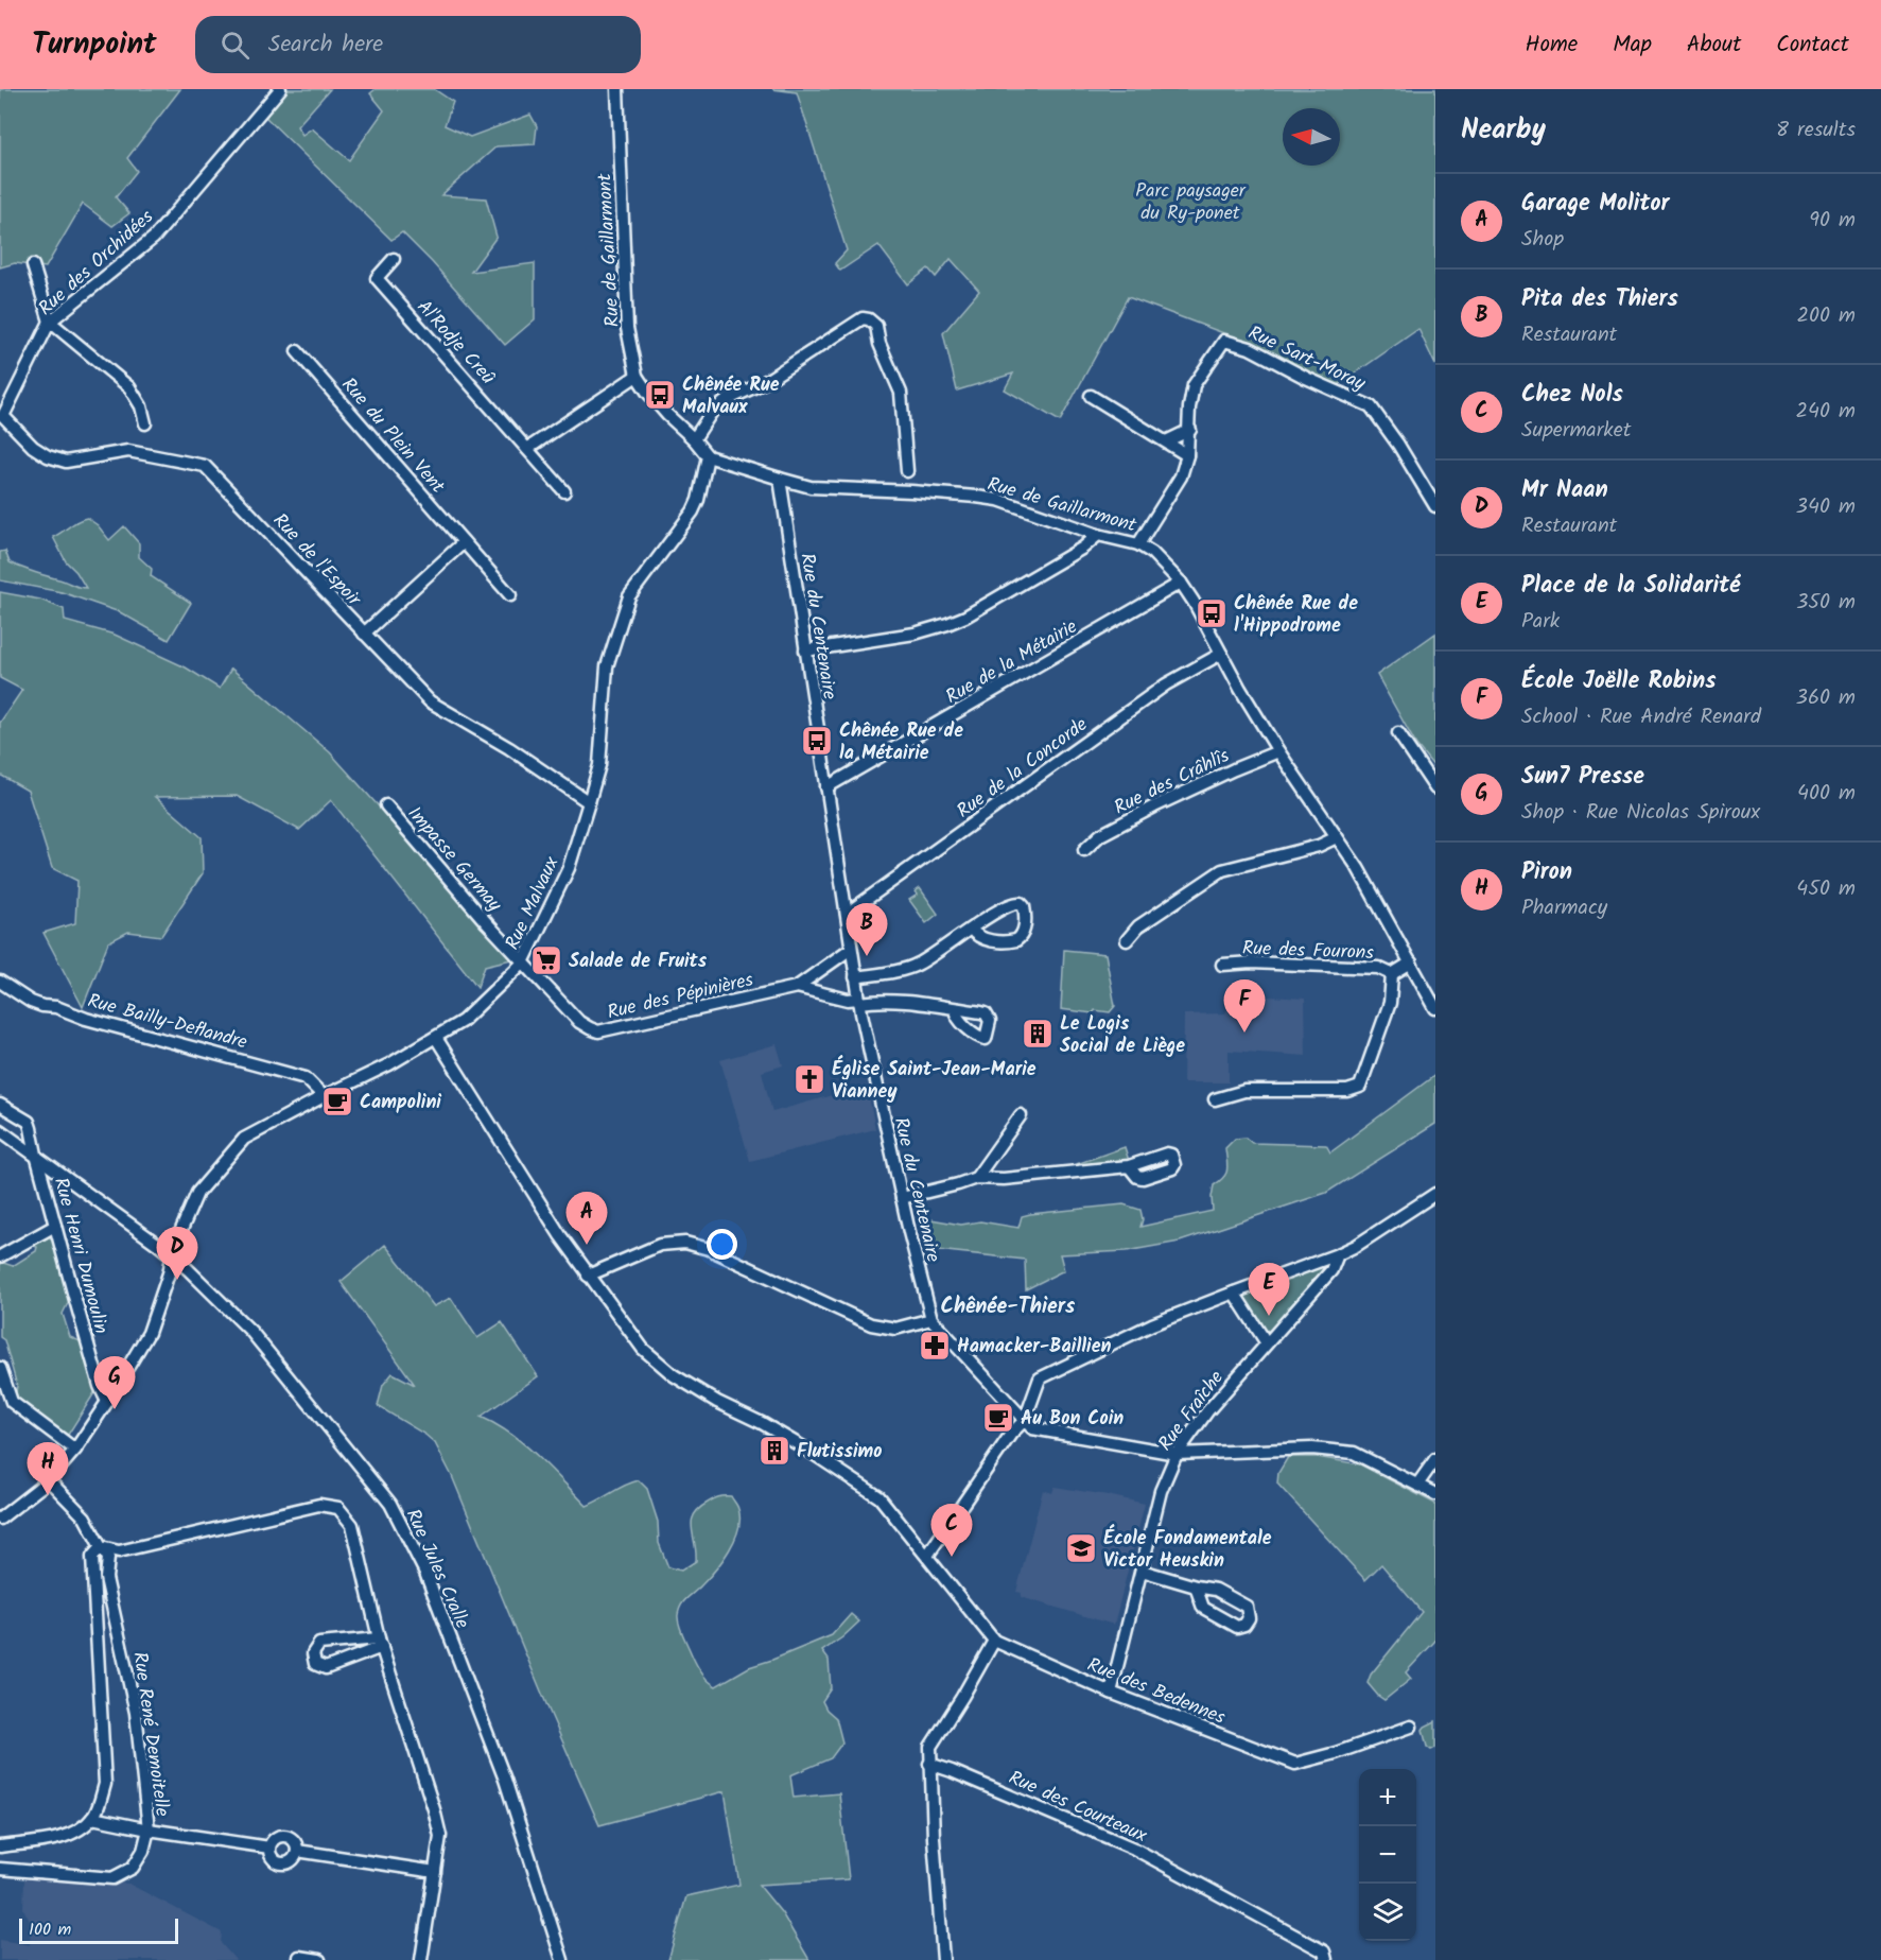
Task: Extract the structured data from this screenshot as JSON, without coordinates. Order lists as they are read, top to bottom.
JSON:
{
  "streets": {
    "street": [
      "Rue de Gaillarmont",
      "Rue des Orchidées",
      "Al'Rodje Creû",
      "Rue Sart-Moray",
      "Rue du Plein Vent",
      "Rue de l'Espoir",
      "Rue du Centenaire",
      "Rue de la Métairie",
      "Rue de la Concorde",
      "Rue des Crâhlîs",
      "Impasse Germay",
      "Rue Malvaux",
      "Rue des Fourons",
      "Rue des Pépinières",
      "Rue Bailly-Deflandre",
      "Rue Henri Dumoulin",
      "Rue Fraîche",
      "Rue Jules Cralle",
      "Rue des Bedennes",
      "Rue René Demoitelle",
      "Rue des Courteaux"
    ]
  },
  "crossings": [
    ["Rue de Gaillarmont", "Rue du Centenaire"],
    ["Rue de Gaillarmont", "Rue de la Métairie"],
    ["Rue de Gaillarmont", "Rue de la Concorde"],
    ["Rue de Gaillarmont", "Rue des Crâhlîs"],
    ["Rue de Gaillarmont", "Rue Malvaux"],
    ["Rue des Orchidées", "Rue de l'Espoir"],
    ["Rue de l'Espoir", "Rue Malvaux"],
    ["Rue du Centenaire", "Rue de la Métairie"],
    ["Rue du Centenaire", "Rue de la Concorde"],
    ["Rue du Centenaire", "Rue des Pépinières"],
    ["Impasse Germay", "Rue Malvaux"],
    ["Impasse Germay", "Rue des Pépinières"],
    ["Rue Malvaux", "Rue des Pépinières"],
    ["Rue Malvaux", "Rue Bailly-Deflandre"],
    ["Rue Malvaux", "Rue Henri Dumoulin"],
    ["Rue Malvaux", "Rue Jules Cralle"],
    ["Rue Malvaux", "Rue des Bedennes"],
    ["Rue Malvaux", "Rue René Demoitelle"],
    ["Rue Henri Dumoulin", "Rue Jules Cralle"],
    ["Rue Fraîche", "Rue des Bedennes"]
  ],
  "districts": ["Chênée-Thiers"],
  "parks": ["Parc paysager du Ry-ponet"],
  "places": {
    "bus stop": ["Chênée Rue Malvaux", "Chênée Rue de l'Hippodrome", "Chênée Rue de la Métairie"],
    "supermarket": ["Salade de Fruits"],
    "building": ["Le Logis Social de Liège", "Flutissimo"],
    "church": ["Église Saint-Jean-Marie Vianney"],
    "cafe": ["Campolini", "Au Bon Coin"],
    "pharmacy": ["Hamacker-Baillien"],
    "school or university": ["École Fondamentale Victor Heuskin"]
  },
  "scale_bar": "100 m",
  "north": "left",
  "page": {
    "header": "Turnpoint",
    "search": "Search here",
    "nav": [
      "Home",
      "Map",
      "About",
      "Contact"
    ],
    "heading": ["Nearby", "8 results"],
    "list": [
      {
        "mark": "A",
        "name": "Garage Molitor",
        "note": "Shop",
        "value": "90 m"
      },
      {
        "mark": "B",
        "name": "Pita des Thiers",
        "note": "Restaurant",
        "value": "200 m"
      },
      {
        "mark": "C",
        "name": "Chez Nols",
        "note": "Supermarket",
        "value": "240 m"
      },
      {
        "mark": "D",
        "name": "Mr Naan",
        "note": "Restaurant",
        "value": "340 m"
      },
      {
        "mark": "E",
        "name": "Place de la Solidarité",
        "note": "Park",
        "value": "350 m"
      },
      {
        "mark": "F",
        "name": "École Joëlle Robins",
        "note": "School · Rue André Renard",
        "value": "360 m"
      },
      {
        "mark": "G",
        "name": "Sun7 Presse",
        "note": "Shop · Rue Nicolas Spiroux",
        "value": "400 m"
      },
      {
        "mark": "H",
        "name": "Piron",
        "note": "Pharmacy",
        "value": "450 m"
      }
    ],
    "pins": [
      "B",
      "F",
      "A",
      "D",
      "E",
      "G",
      "H",
      "C"
    ],
    "map_buttons": ["+", "−"],
    "scale": "100 m"
  }
}
